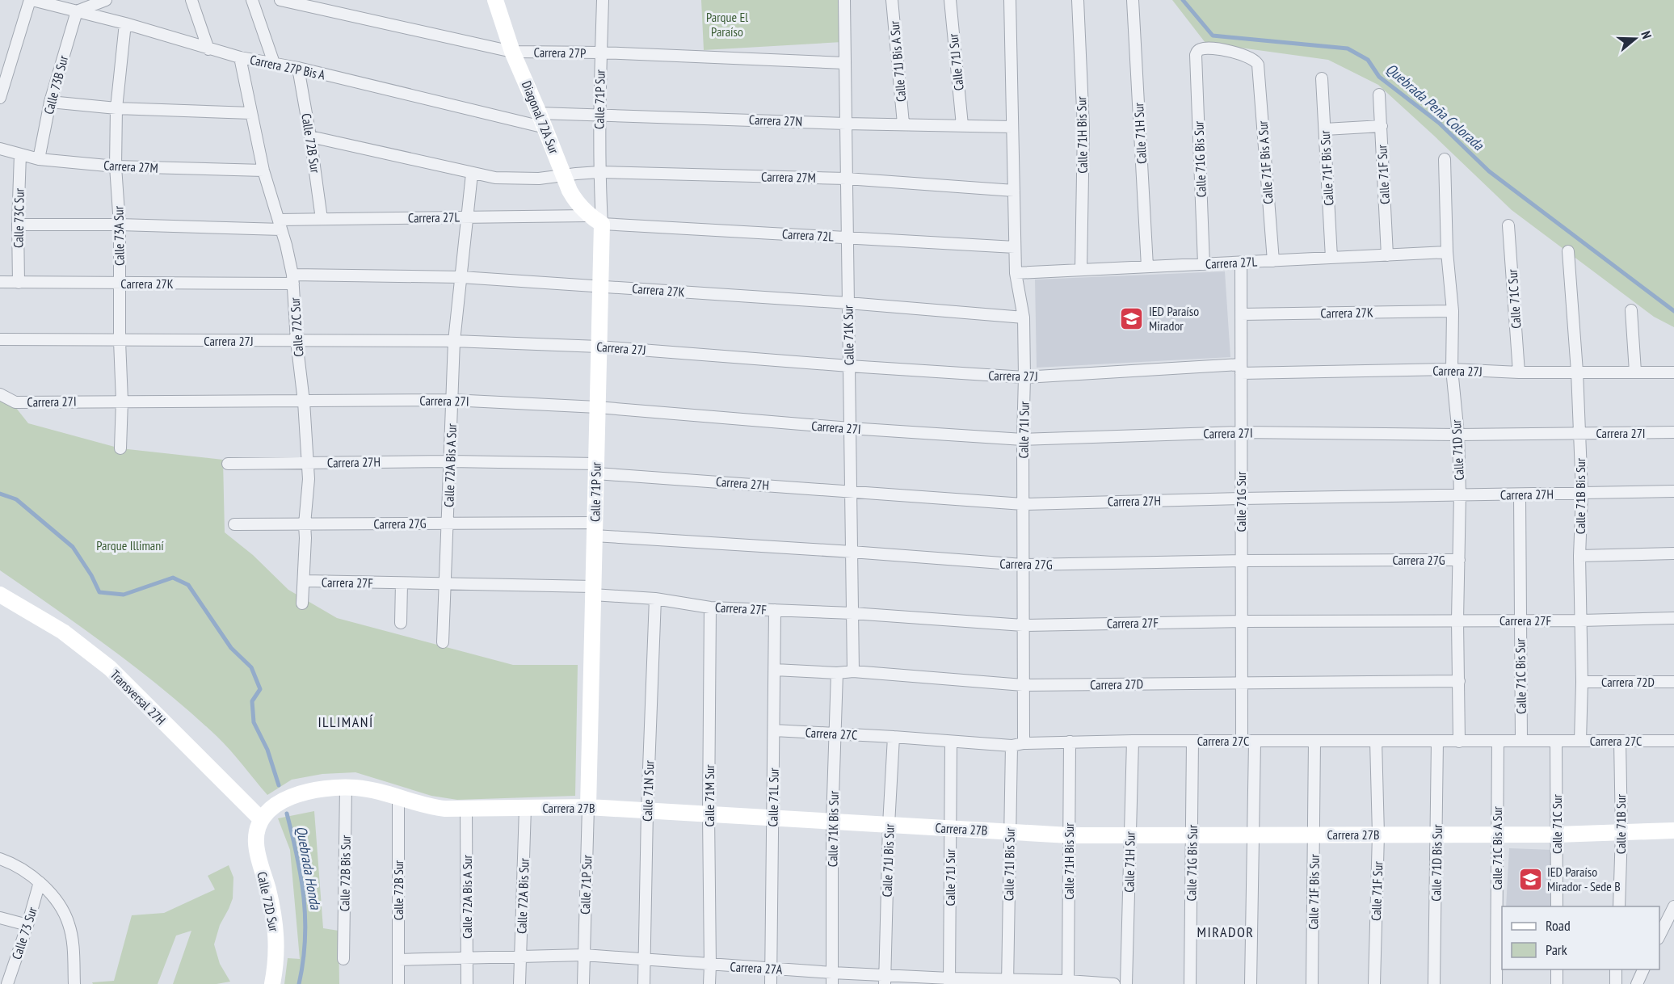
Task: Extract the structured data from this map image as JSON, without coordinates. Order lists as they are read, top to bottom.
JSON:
{
  "streets": {
    "street": [
      "Carrera 27P",
      "Calle 71J Bis A Sur",
      "Calle 71J Sur",
      "Carrera 27P Bis A",
      "Calle 73B Sur",
      "Calle 71P Sur",
      "Diagonal 72A Sur",
      "Carrera 27N",
      "Calle 71H Sur",
      "Calle 71H Bis Sur",
      "Calle 72B Sur",
      "Calle 71G Bis Sur",
      "Calle 71F Bis A Sur",
      "Carrera 27M",
      "Calle 71F Bis Sur",
      "Calle 71F Sur",
      "Carrera 27L",
      "Calle 73C Sur",
      "Carrera 72L",
      "Calle 73A Sur",
      "Carrera 27K",
      "Calle 71C Sur",
      "Calle 72C Sur",
      "Calle 71K Sur",
      "Carrera 27J",
      "Carrera 27I",
      "Calle 71I Sur",
      "Calle 71D Sur",
      "Carrera 27H",
      "Calle 72A Bis A Sur",
      "Calle 71B Bis Sur",
      "Calle 71G Sur",
      "Carrera 27G",
      "Carrera 27F",
      "Calle 71C Bis Sur",
      "Carrera 72D",
      "Carrera 27D",
      "Transversal 27H",
      "Carrera 27C",
      "Calle 71N Sur",
      "Calle 71M Sur",
      "Calle 71L Sur",
      "Carrera 27B",
      "Calle 71B Sur",
      "Calle 71K Bis Sur",
      "Calle 71C Bis A Sur",
      "Calle 71J Bis Sur",
      "Calle 71D Bis Sur",
      "Calle 71I Bis Sur",
      "Calle 72B Bis Sur",
      "Calle 72A Bis Sur",
      "Calle 72D Sur",
      "Calle 73 Sur",
      "Carrera 27A"
    ]
  },
  "crossings": [
    ["Carrera 27P", "Calle 71P Sur"],
    ["Carrera 27P", "Diagonal 72A Sur"],
    ["Carrera 27P", "Calle 71K Sur"],
    ["Calle 71J Bis A Sur", "Carrera 27N"],
    ["Calle 71J Sur", "Carrera 27N"],
    ["Calle 71J Sur", "Carrera 27C"],
    ["Calle 71J Sur", "Carrera 27B"],
    ["Calle 71J Sur", "Carrera 27A"],
    ["Carrera 27P Bis A", "Calle 73B Sur"],
    ["Carrera 27P Bis A", "Diagonal 72A Sur"],
    ["Carrera 27P Bis A", "Carrera 27N"],
    ["Carrera 27P Bis A", "Calle 72B Sur"],
    ["Carrera 27P Bis A", "Calle 73A Sur"],
    ["Carrera 27P Bis A", "Calle 72C Sur"],
    ["Calle 73B Sur", "Carrera 27M"],
    ["Calle 71P Sur", "Diagonal 72A Sur"],
    ["Calle 71P Sur", "Carrera 27N"],
    ["Calle 71P Sur", "Carrera 27M"],
    ["Calle 71P Sur", "Carrera 27L"],
    ["Calle 71P Sur", "Carrera 72L"],
    ["Calle 71P Sur", "Carrera 27K"],
    ["Calle 71P Sur", "Carrera 27J"],
    ["Calle 71P Sur", "Carrera 27I"],
    ["Calle 71P Sur", "Carrera 27H"],
    ["Calle 71P Sur", "Carrera 27G"],
    ["Calle 71P Sur", "Carrera 27F"],
    ["Calle 71P Sur", "Carrera 27B"],
    ["Calle 71P Sur", "Carrera 27A"],
    ["Diagonal 72A Sur", "Carrera 27N"],
    ["Diagonal 72A Sur", "Carrera 27M"],
    ["Diagonal 72A Sur", "Carrera 27L"],
    ["Diagonal 72A Sur", "Carrera 72L"],
    ["Carrera 27N", "Calle 71K Sur"],
    ["Carrera 27N", "Calle 71I Sur"],
    ["Calle 71H Sur", "Carrera 27L"],
    ["Calle 71H Sur", "Carrera 27C"],
    ["Calle 71H Sur", "Carrera 27B"],
    ["Calle 71H Bis Sur", "Carrera 27L"],
    ["Calle 71H Bis Sur", "Carrera 27C"],
    ["Calle 71H Bis Sur", "Carrera 27B"],
    ["Calle 71H Bis Sur", "Carrera 27A"],
    ["Calle 72B Sur", "Carrera 27L"],
    ["Calle 72B Sur", "Carrera 27B"],
    ["Calle 72B Sur", "Carrera 27A"],
    ["Calle 71G Bis Sur", "Calle 71F Bis A Sur"],
    ["Calle 71G Bis Sur", "Carrera 27L"],
    ["Calle 71G Bis Sur", "Carrera 27C"],
    ["Calle 71G Bis Sur", "Carrera 27B"],
    ["Calle 71F Bis A Sur", "Carrera 27L"],
    ["Carrera 27M", "Calle 73C Sur"],
    ["Carrera 27M", "Calle 73A Sur"],
    ["Carrera 27M", "Calle 72C Sur"],
    ["Carrera 27M", "Calle 71K Sur"],
    ["Carrera 27M", "Calle 71I Sur"],
    ["Carrera 27M", "Calle 72A Bis A Sur"],
    ["Calle 71F Bis Sur", "Carrera 27L"],
    ["Calle 71F Bis Sur", "Carrera 27C"],
    ["Calle 71F Bis Sur", "Carrera 27B"],
    ["Calle 71F Sur", "Carrera 27L"],
    ["Calle 71F Sur", "Carrera 27C"],
    ["Calle 71F Sur", "Carrera 27B"],
    ["Carrera 27L", "Calle 73C Sur"],
    ["Carrera 27L", "Carrera 72L"],
    ["Carrera 27L", "Calle 73A Sur"],
    ["Carrera 27L", "Calle 72C Sur"],
    ["Carrera 27L", "Calle 71I Sur"],
    ["Carrera 27L", "Calle 71D Sur"],
    ["Carrera 27L", "Calle 72A Bis A Sur"],
    ["Carrera 27L", "Calle 71G Sur"],
    ["Calle 73C Sur", "Carrera 27K"],
    ["Carrera 72L", "Calle 71K Sur"],
    ["Carrera 72L", "Calle 71I Sur"],
    ["Calle 73A Sur", "Carrera 27K"],
    ["Calle 73A Sur", "Carrera 27J"],
    ["Calle 73A Sur", "Carrera 27I"],
    ["Carrera 27K", "Calle 72C Sur"],
    ["Carrera 27K", "Calle 71K Sur"],
    ["Carrera 27K", "Calle 71I Sur"],
    ["Carrera 27K", "Calle 71D Sur"],
    ["Carrera 27K", "Calle 72A Bis A Sur"],
    ["Carrera 27K", "Calle 71G Sur"],
    ["Calle 71C Sur", "Carrera 27J"],
    ["Calle 71C Sur", "Carrera 27C"],
    ["Calle 71C Sur", "Carrera 27B"],
    ["Calle 72C Sur", "Carrera 27J"],
    ["Calle 72C Sur", "Carrera 27I"],
    ["Calle 72C Sur", "Carrera 27H"],
    ["Calle 72C Sur", "Carrera 27G"],
    ["Calle 72C Sur", "Carrera 27F"],
    ["Calle 71K Sur", "Carrera 27J"],
    ["Calle 71K Sur", "Carrera 27I"],
    ["Calle 71K Sur", "Carrera 27H"],
    ["Calle 71K Sur", "Carrera 27G"],
    ["Calle 71K Sur", "Carrera 27F"],
    ["Calle 71K Sur", "Carrera 27D"],
    ["Carrera 27J", "Calle 71I Sur"],
    ["Carrera 27J", "Calle 71D Sur"],
    ["Carrera 27J", "Calle 72A Bis A Sur"],
    ["Carrera 27J", "Calle 71B Bis Sur"],
    ["Carrera 27J", "Calle 71G Sur"],
    ["Carrera 27I", "Calle 71I Sur"],
    ["Carrera 27I", "Calle 71D Sur"],
    ["Carrera 27I", "Calle 72A Bis A Sur"],
    ["Carrera 27I", "Calle 71B Bis Sur"],
    ["Carrera 27I", "Calle 71G Sur"],
    ["Calle 71I Sur", "Carrera 27H"],
    ["Calle 71I Sur", "Carrera 27G"],
    ["Calle 71I Sur", "Carrera 27F"],
    ["Calle 71I Sur", "Carrera 27D"],
    ["Calle 71I Sur", "Carrera 27C"],
    ["Calle 71D Sur", "Carrera 27H"],
    ["Calle 71D Sur", "Carrera 27G"],
    ["Calle 71D Sur", "Carrera 27F"],
    ["Calle 71D Sur", "Carrera 27D"],
    ["Calle 71D Sur", "Carrera 27C"],
    ["Carrera 27H", "Calle 72A Bis A Sur"],
    ["Carrera 27H", "Calle 71B Bis Sur"],
    ["Carrera 27H", "Calle 71G Sur"],
    ["Carrera 27H", "Calle 71C Bis Sur"],
    ["Calle 72A Bis A Sur", "Carrera 27G"],
    ["Calle 72A Bis A Sur", "Carrera 27F"],
    ["Calle 72A Bis A Sur", "Carrera 27B"],
    ["Calle 72A Bis A Sur", "Carrera 27A"],
    ["Calle 71B Bis Sur", "Carrera 27F"],
    ["Calle 71B Bis Sur", "Carrera 72D"],
    ["Calle 71B Bis Sur", "Carrera 27C"],
    ["Calle 71G Sur", "Carrera 27G"],
    ["Calle 71G Sur", "Carrera 27F"],
    ["Calle 71G Sur", "Carrera 27D"],
    ["Calle 71G Sur", "Carrera 27C"],
    ["Carrera 27F", "Calle 71C Bis Sur"],
    ["Carrera 27F", "Calle 71N Sur"],
    ["Carrera 27F", "Calle 71M Sur"],
    ["Carrera 27F", "Calle 71L Sur"],
    ["Calle 71C Bis Sur", "Carrera 27C"],
    ["Carrera 27D", "Calle 71L Sur"],
    ["Carrera 27D", "Calle 71K Bis Sur"],
    ["Transversal 27H", "Carrera 27B"],
    ["Transversal 27H", "Calle 72D Sur"],
    ["Carrera 27C", "Calle 71L Sur"],
    ["Carrera 27C", "Calle 71B Sur"],
    ["Carrera 27C", "Calle 71K Bis Sur"],
    ["Carrera 27C", "Calle 71C Bis A Sur"],
    ["Carrera 27C", "Calle 71J Bis Sur"],
    ["Carrera 27C", "Calle 71D Bis Sur"],
    ["Carrera 27C", "Calle 71I Bis Sur"],
    ["Calle 71N Sur", "Carrera 27B"],
    ["Calle 71N Sur", "Carrera 27A"],
    ["Calle 71M Sur", "Carrera 27B"],
    ["Calle 71M Sur", "Carrera 27A"],
    ["Calle 71L Sur", "Carrera 27B"],
    ["Calle 71L Sur", "Carrera 27A"],
    ["Carrera 27B", "Calle 71B Sur"],
    ["Carrera 27B", "Calle 71K Bis Sur"],
    ["Carrera 27B", "Calle 71C Bis A Sur"],
    ["Carrera 27B", "Calle 71J Bis Sur"],
    ["Carrera 27B", "Calle 71D Bis Sur"],
    ["Carrera 27B", "Calle 71I Bis Sur"],
    ["Carrera 27B", "Calle 72B Bis Sur"],
    ["Carrera 27B", "Calle 72A Bis Sur"],
    ["Carrera 27B", "Calle 72D Sur"],
    ["Calle 71K Bis Sur", "Carrera 27A"],
    ["Calle 71J Bis Sur", "Carrera 27A"],
    ["Calle 71I Bis Sur", "Carrera 27A"],
    ["Calle 72A Bis Sur", "Carrera 27A"]
  ],
  "districts": ["ILLIMANÍ", "MIRADOR"],
  "water": ["Quebrada Peña Colorada", "Quebrada Honda"],
  "parks": ["Parque El Paraíso", "Parque Illimaní"],
  "places": {
    "school or university": ["IED Paraíso Mirador", "IED Paraíso Mirador - Sede B"]
  },
  "legend": ["Road", "Park"],
  "north": "right"
}
